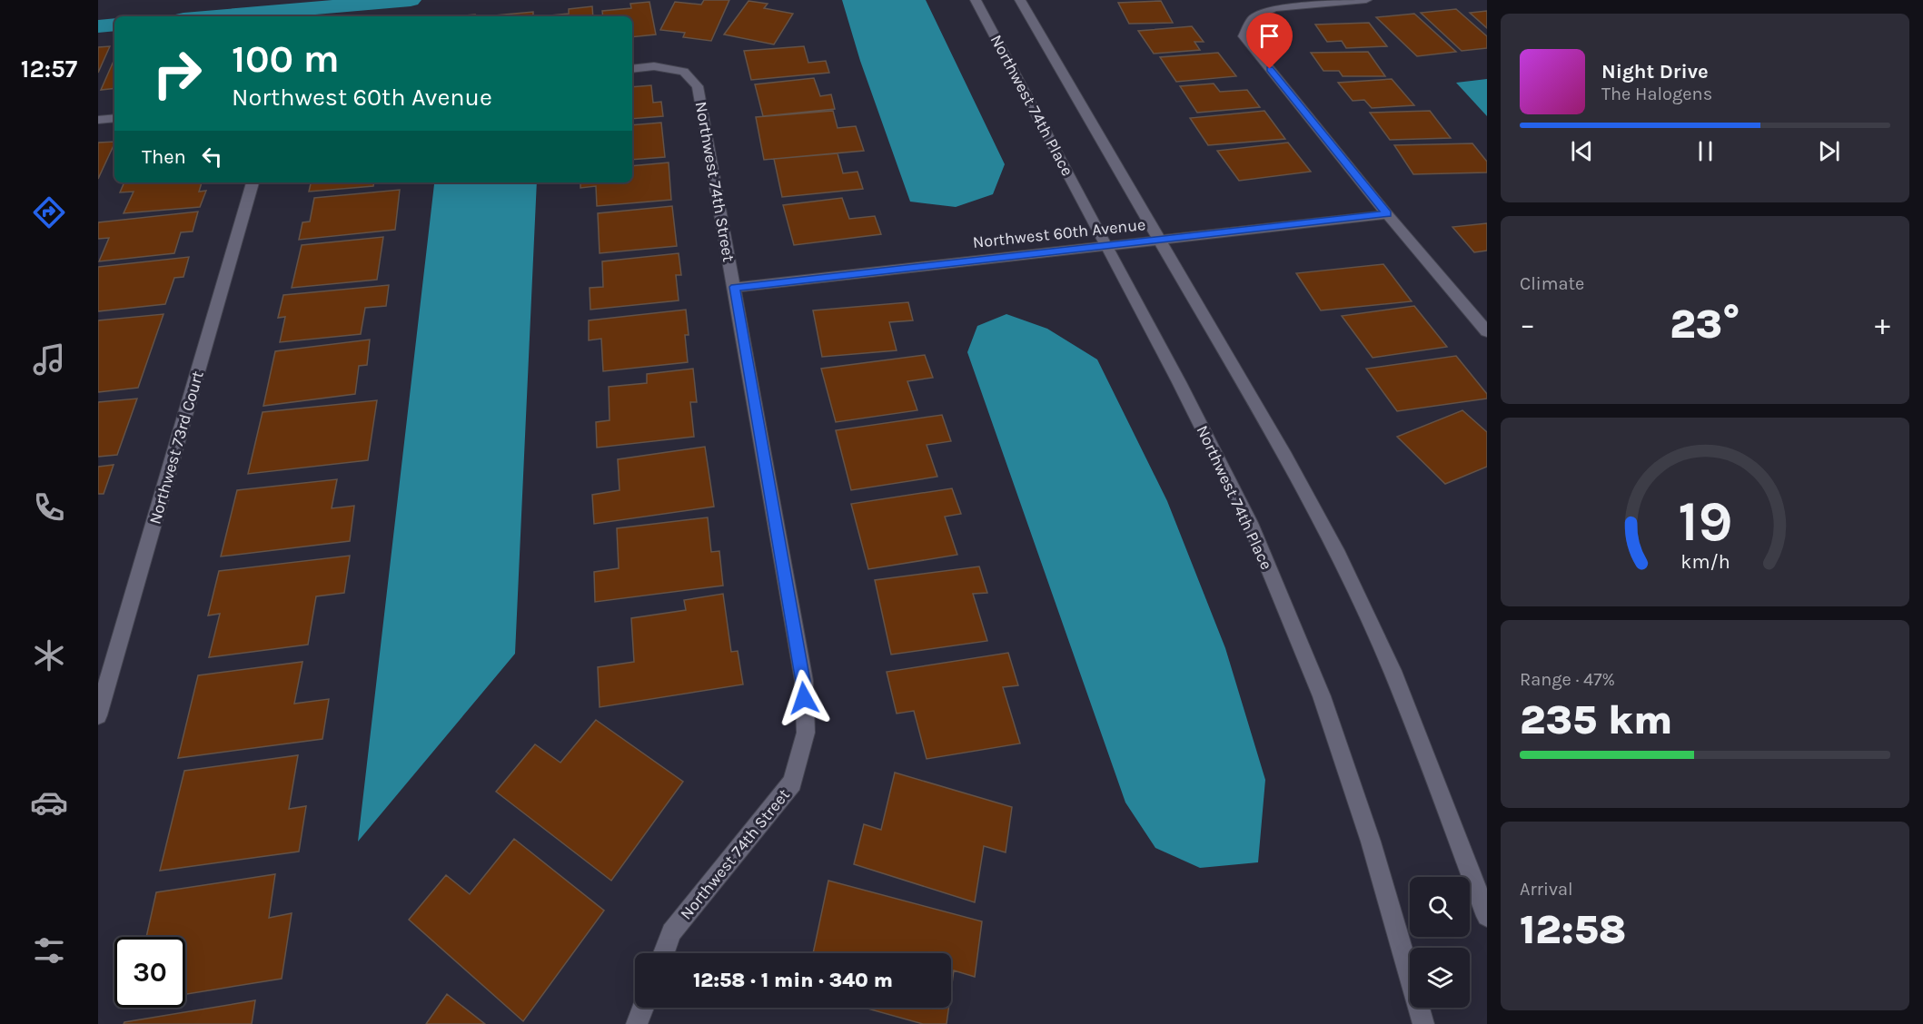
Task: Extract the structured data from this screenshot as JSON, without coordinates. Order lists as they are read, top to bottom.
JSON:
{
  "streets": {
    "street": [
      "Northwest 74th Place",
      "Northwest 74th Street",
      "Northwest 60th Avenue",
      "Northwest 73rd Court"
    ]
  },
  "crossings": [
    ["Northwest 74th Place", "Northwest 60th Avenue"],
    ["Northwest 74th Street", "Northwest 60th Avenue"]
  ],
  "page": {
    "tabs": "12:57",
    "turn": ["100 m", "Northwest 60th Avenue"],
    "song": ["Night Drive", "The Halogens"],
    "then": "Then",
    "tile": [
      "Climate",
      ["Range · 47%", "235 km"],
      ["Arrival", "12:58"]
    ],
    "heat": ["−", "23°", "+"],
    "limit": "30",
    "trip": "12:58 · 1 min · 340 m",
    "gauge": ["19", "km/h"]
  }
}
